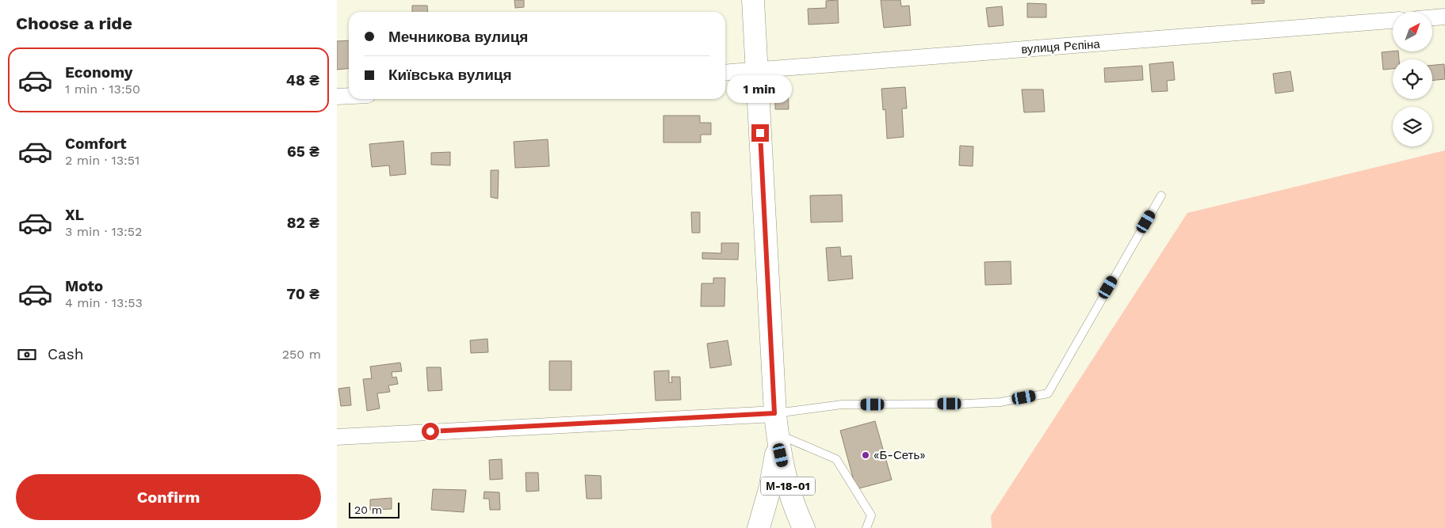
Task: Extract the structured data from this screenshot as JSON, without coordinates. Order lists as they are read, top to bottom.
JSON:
{
  "streets": {
    "highway": ["М-18-01"],
    "street": ["вулиця Рєпіна"]
  },
  "crossings": [
    ["вулиця Рєпіна", "М-18-01"]
  ],
  "places": ["«Б-Сеть»"],
  "scale_bar": "20 m",
  "north": "top right",
  "page": {
    "heading": "Choose a ride",
    "banner": ["Мечникова вулиця", "Київська вулиця"],
    "list": [
      {
        "name": "Economy",
        "note": "1 min · 13:50",
        "value": "48 ₴"
      },
      {
        "name": "Comfort",
        "note": "2 min · 13:51",
        "value": "65 ₴"
      },
      {
        "name": "XL",
        "note": "3 min · 13:52",
        "value": "82 ₴"
      },
      {
        "name": "Moto",
        "note": "4 min · 13:53",
        "value": "70 ₴"
      }
    ],
    "bubble": "1 min",
    "pay": ["Cash", "250 m"],
    "buttons": "Confirm",
    "scale": "20 m"
  }
}
